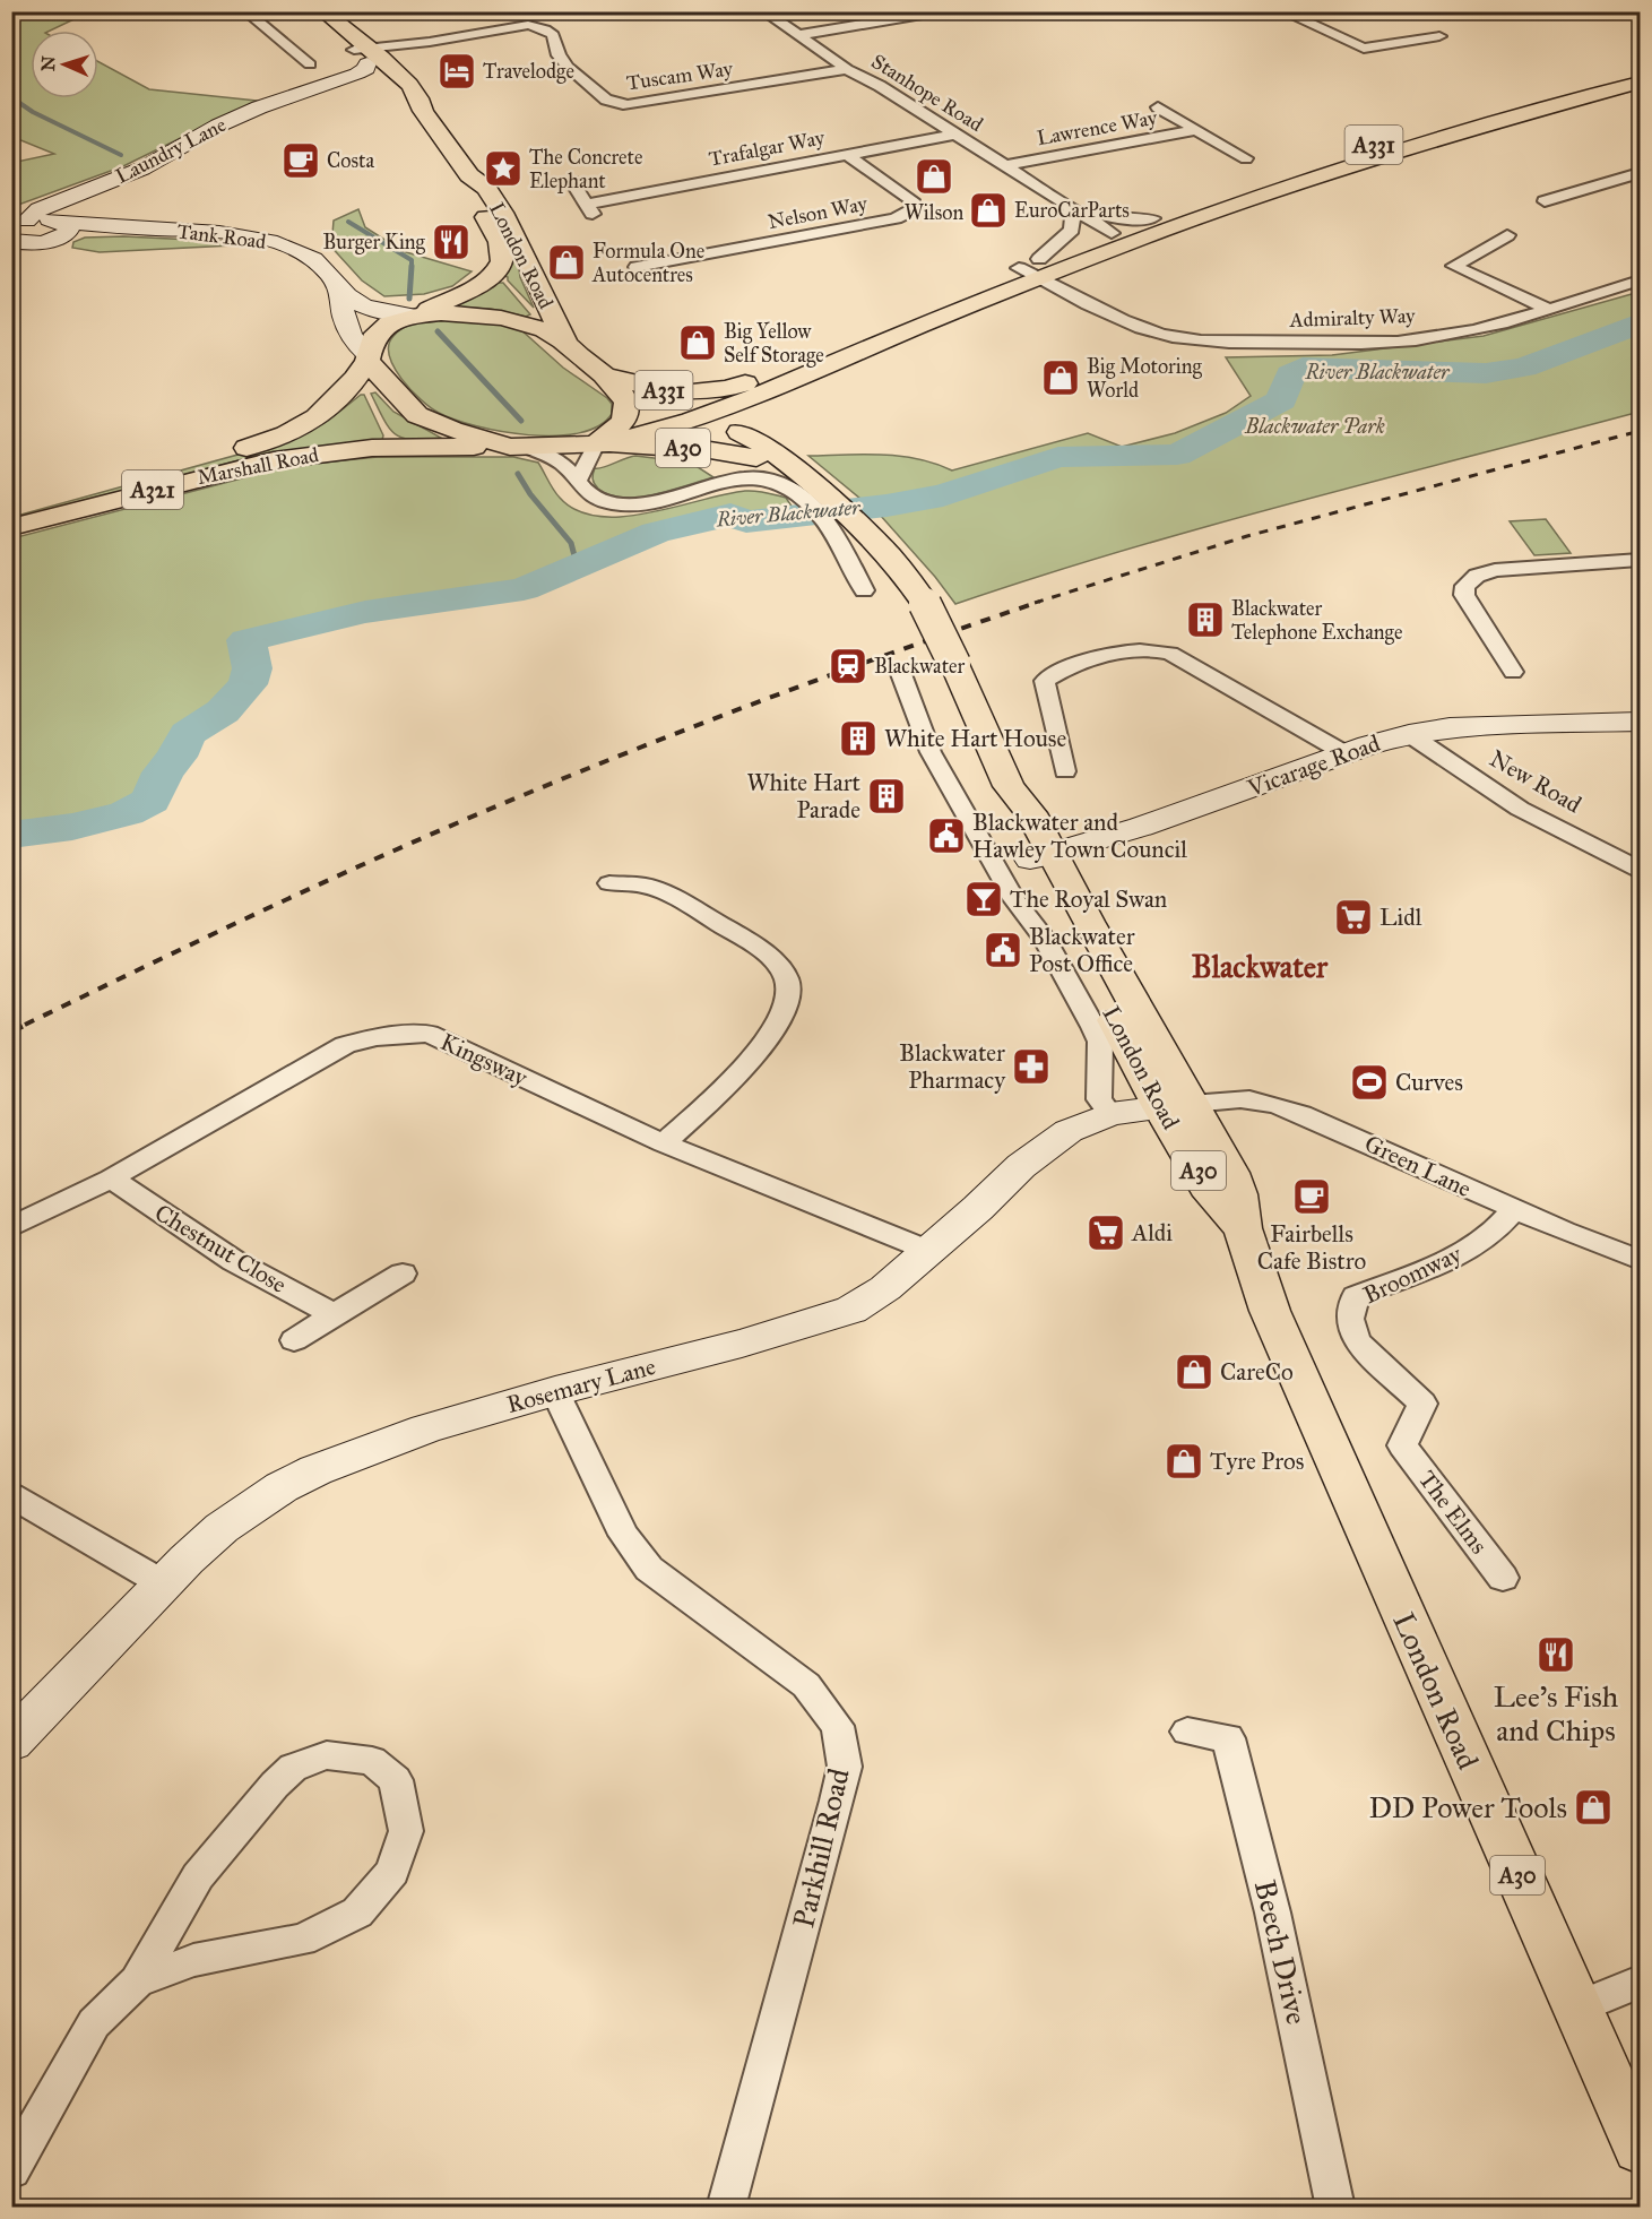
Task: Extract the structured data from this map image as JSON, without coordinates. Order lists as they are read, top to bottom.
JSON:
{
  "streets": {
    "main road": [
      "A331",
      "London Road",
      "A30",
      "Marshall Road",
      "A321"
    ],
    "street": [
      "Tuscam Way",
      "Stanhope Road",
      "Lawrence Way",
      "Trafalgar Way",
      "Laundry Lane",
      "Nelson Way",
      "Tank Road",
      "Admiralty Way",
      "Vicarage Road",
      "New Road",
      "Kingsway",
      "Green Lane",
      "Chestnut Close",
      "Broomway",
      "Rosemary Lane",
      "The Elms",
      "Parkhill Road",
      "Beech Drive"
    ]
  },
  "crossings": [
    ["Tuscam Way", "Stanhope Road"],
    ["Stanhope Road", "Lawrence Way"],
    ["Stanhope Road", "A331"],
    ["Stanhope Road", "Trafalgar Way"],
    ["A331", "London Road"],
    ["A331", "Admiralty Way"],
    ["A331", "A30"],
    ["A331", "Marshall Road"],
    ["Trafalgar Way", "Nelson Way"],
    ["Laundry Lane", "London Road"],
    ["Tank Road", "London Road"],
    ["Tank Road", "Marshall Road"],
    ["London Road", "A30"],
    ["London Road", "Marshall Road"],
    ["London Road", "Vicarage Road"],
    ["London Road", "Green Lane"],
    ["London Road", "Rosemary Lane"],
    ["A30", "Marshall Road"],
    ["Vicarage Road", "New Road"],
    ["Kingsway", "Chestnut Close"],
    ["Kingsway", "Rosemary Lane"],
    ["Green Lane", "Broomway"],
    ["Green Lane", "Rosemary Lane"],
    ["Broomway", "The Elms"],
    ["Rosemary Lane", "Parkhill Road"]
  ],
  "districts": ["Blackwater"],
  "water": ["River Blackwater"],
  "parks": ["Blackwater Park"],
  "places": {
    "hotel": ["Travelodge"],
    "cafe": ["Costa", "Fairbells Cafe Bistro"],
    "place": ["The Concrete Elephant"],
    "shop": [
      "Wilson",
      "EuroCarParts",
      "Formula One Autocentres",
      "Big Yellow Self Storage",
      "Big Motoring World",
      "CareCo",
      "Tyre Pros",
      "DD Power Tools"
    ],
    "restaurant": ["Burger King", "Lee's Fish and Chips"],
    "building": ["Blackwater Telephone Exchange", "White Hart House", "White Hart Parade"],
    "station": ["Blackwater"],
    "public building": ["Blackwater and Hawley Town Council", "Blackwater Post Office"],
    "bar": ["The Royal Swan"],
    "supermarket": ["Lidl", "Aldi"],
    "pharmacy": ["Blackwater Pharmacy"],
    "sports": ["Curves"]
  },
  "north": "left"
}
